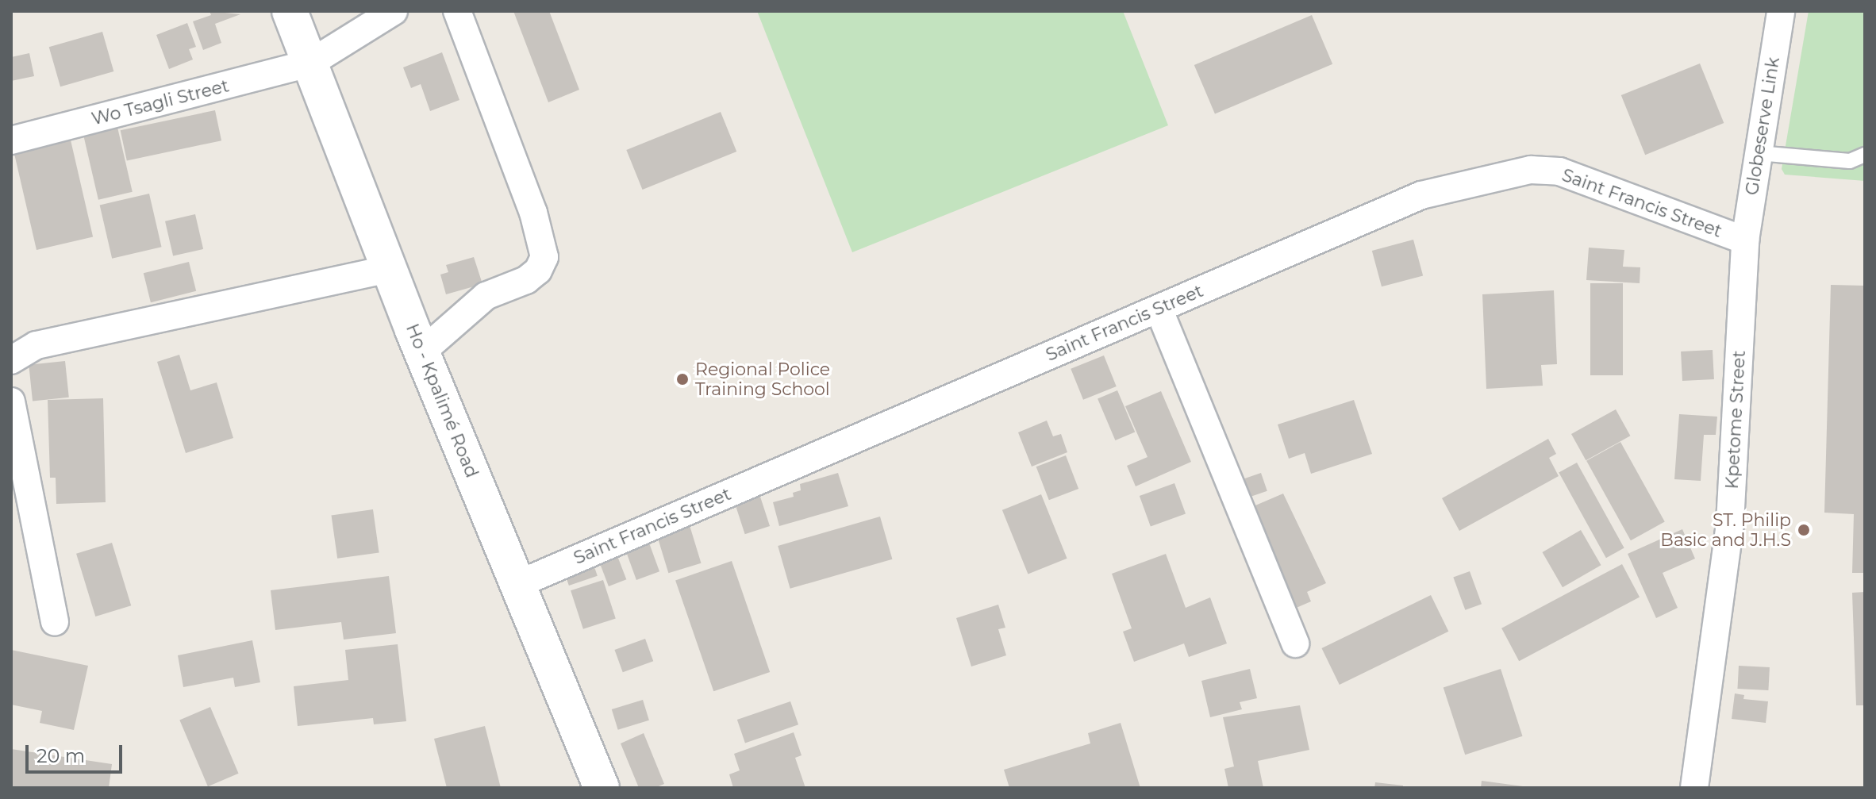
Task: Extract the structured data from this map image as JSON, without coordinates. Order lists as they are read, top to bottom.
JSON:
{
  "streets": {
    "main road": ["Ho - Kpalimé Road"],
    "street": [
      "Wo Tsagli Street",
      "Globeserve Link",
      "Saint Francis Street",
      "Kpetome Street"
    ]
  },
  "crossings": [
    ["Wo Tsagli Street", "Ho - Kpalimé Road"],
    ["Globeserve Link", "Saint Francis Street"],
    ["Globeserve Link", "Kpetome Street"],
    ["Saint Francis Street", "Ho - Kpalimé Road"],
    ["Saint Francis Street", "Kpetome Street"]
  ],
  "places": ["Regional Police Training School", "ST. Philip Basic and J.H.S"],
  "scale_bar": "20 m"
}
